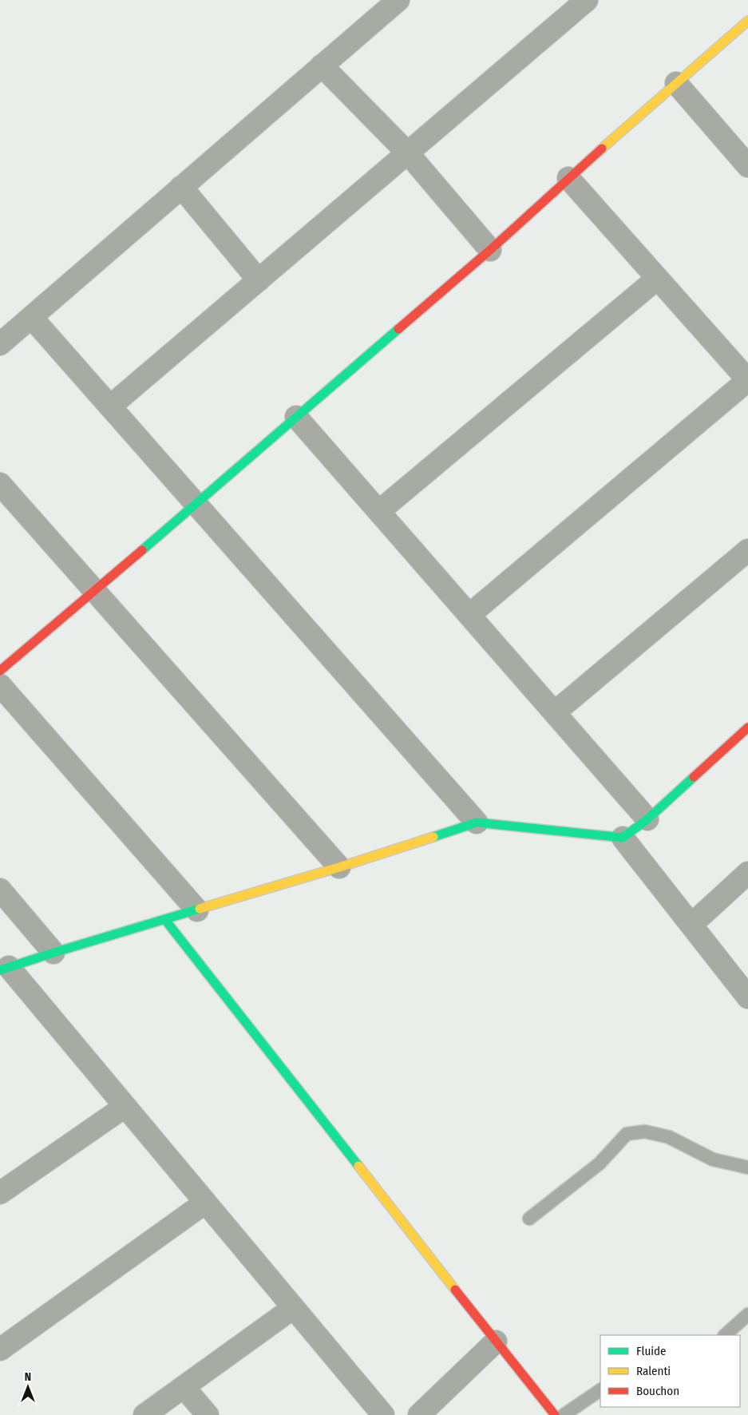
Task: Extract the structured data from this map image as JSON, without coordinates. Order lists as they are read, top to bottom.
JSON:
{
  "legend": ["Fluide", "Ralenti", "Bouchon"],
  "north": "top"
}
